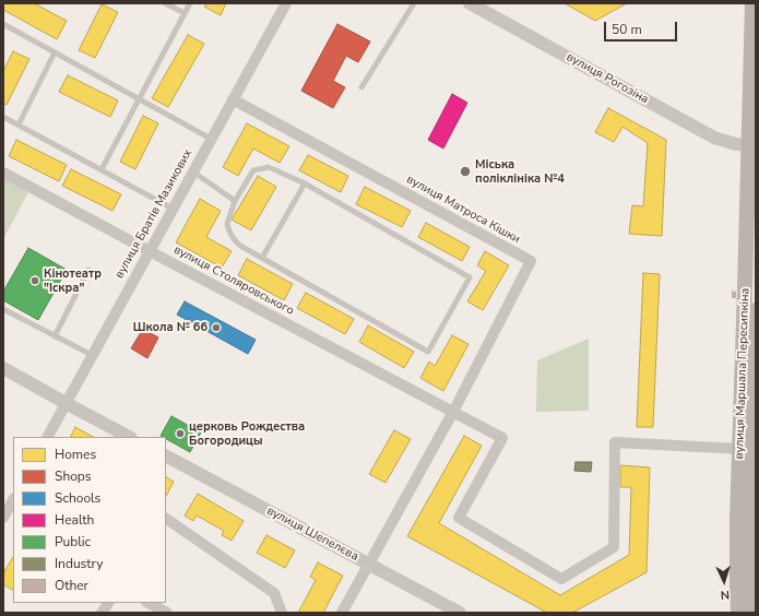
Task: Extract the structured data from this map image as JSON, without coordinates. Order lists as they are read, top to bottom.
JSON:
{
  "streets": {
    "main road": ["вулиця Маршала Пересипкіна"],
    "street": [
      "вулиця Рогозіна",
      "вулиця Матроса Кішки",
      "вулиця Братів Мазикових",
      "вулиця Столяровського",
      "вулиця Шепелєва"
    ]
  },
  "crossings": [
    ["вулиця Рогозіна", "вулиця Маршала Пересипкіна"],
    ["вулиця Матроса Кішки", "вулиця Братів Мазикових"],
    ["вулиця Матроса Кішки", "вулиця Столяровського"],
    ["вулиця Братів Мазикових", "вулиця Столяровського"],
    ["вулиця Столяровського", "вулиця Маршала Пересипкіна"]
  ],
  "places": [
    "Міська поліклініка №4",
    "Кінотеатр \"Іскра\"",
    "Школа № 66",
    "церковь Рождества Богородицы"
  ],
  "legend": [
    "Homes",
    "Shops",
    "Schools",
    "Health",
    "Public",
    "Industry",
    "Other"
  ],
  "scale_bar": "50 m",
  "north": "bottom"
}
